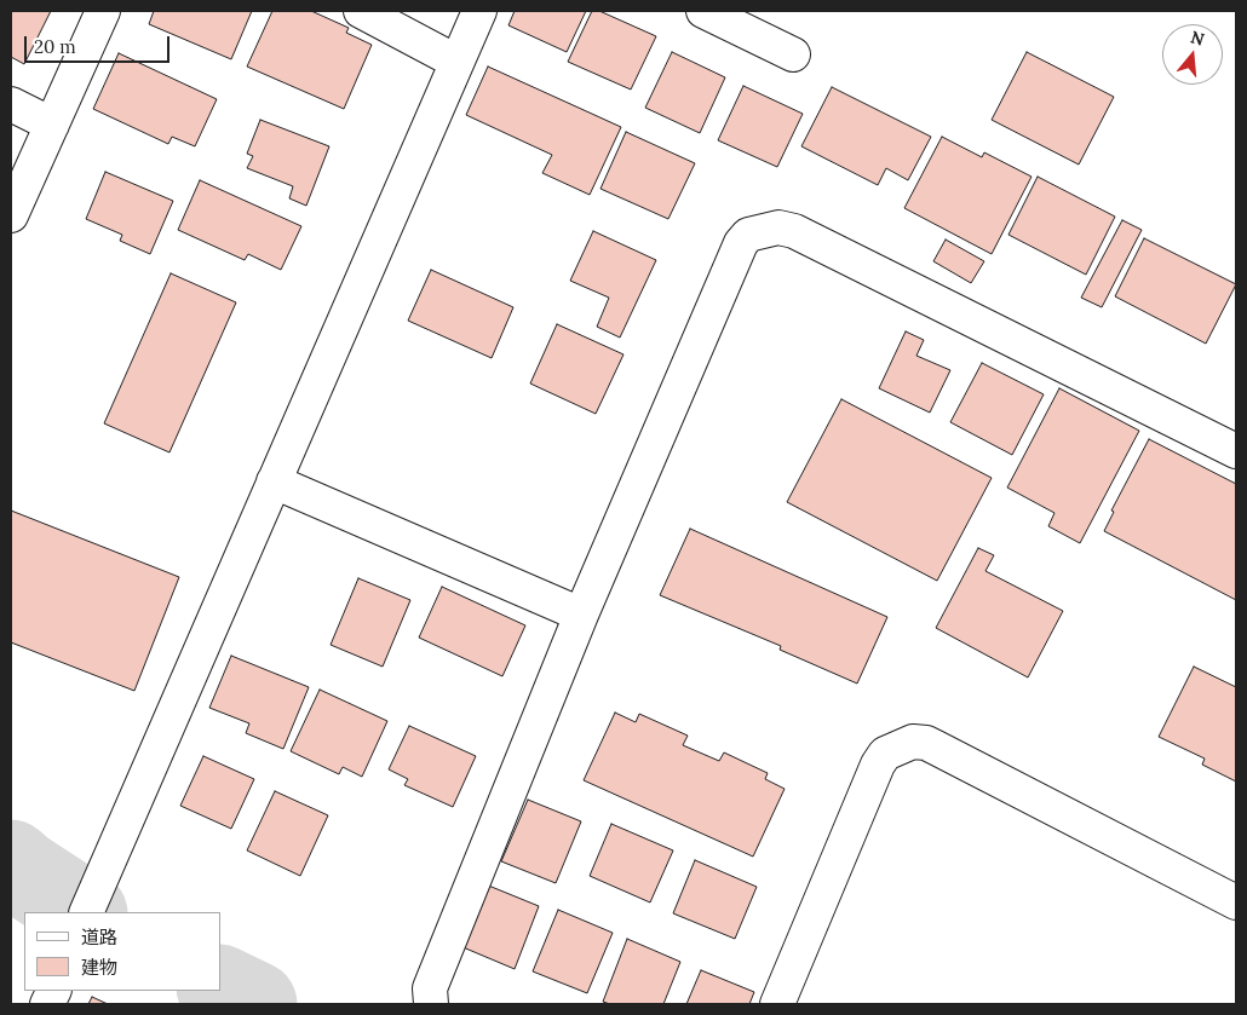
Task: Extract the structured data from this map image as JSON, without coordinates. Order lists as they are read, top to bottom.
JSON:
{
  "legend": ["道路", "建物"],
  "scale_bar": "20 m",
  "north": "top"
}
